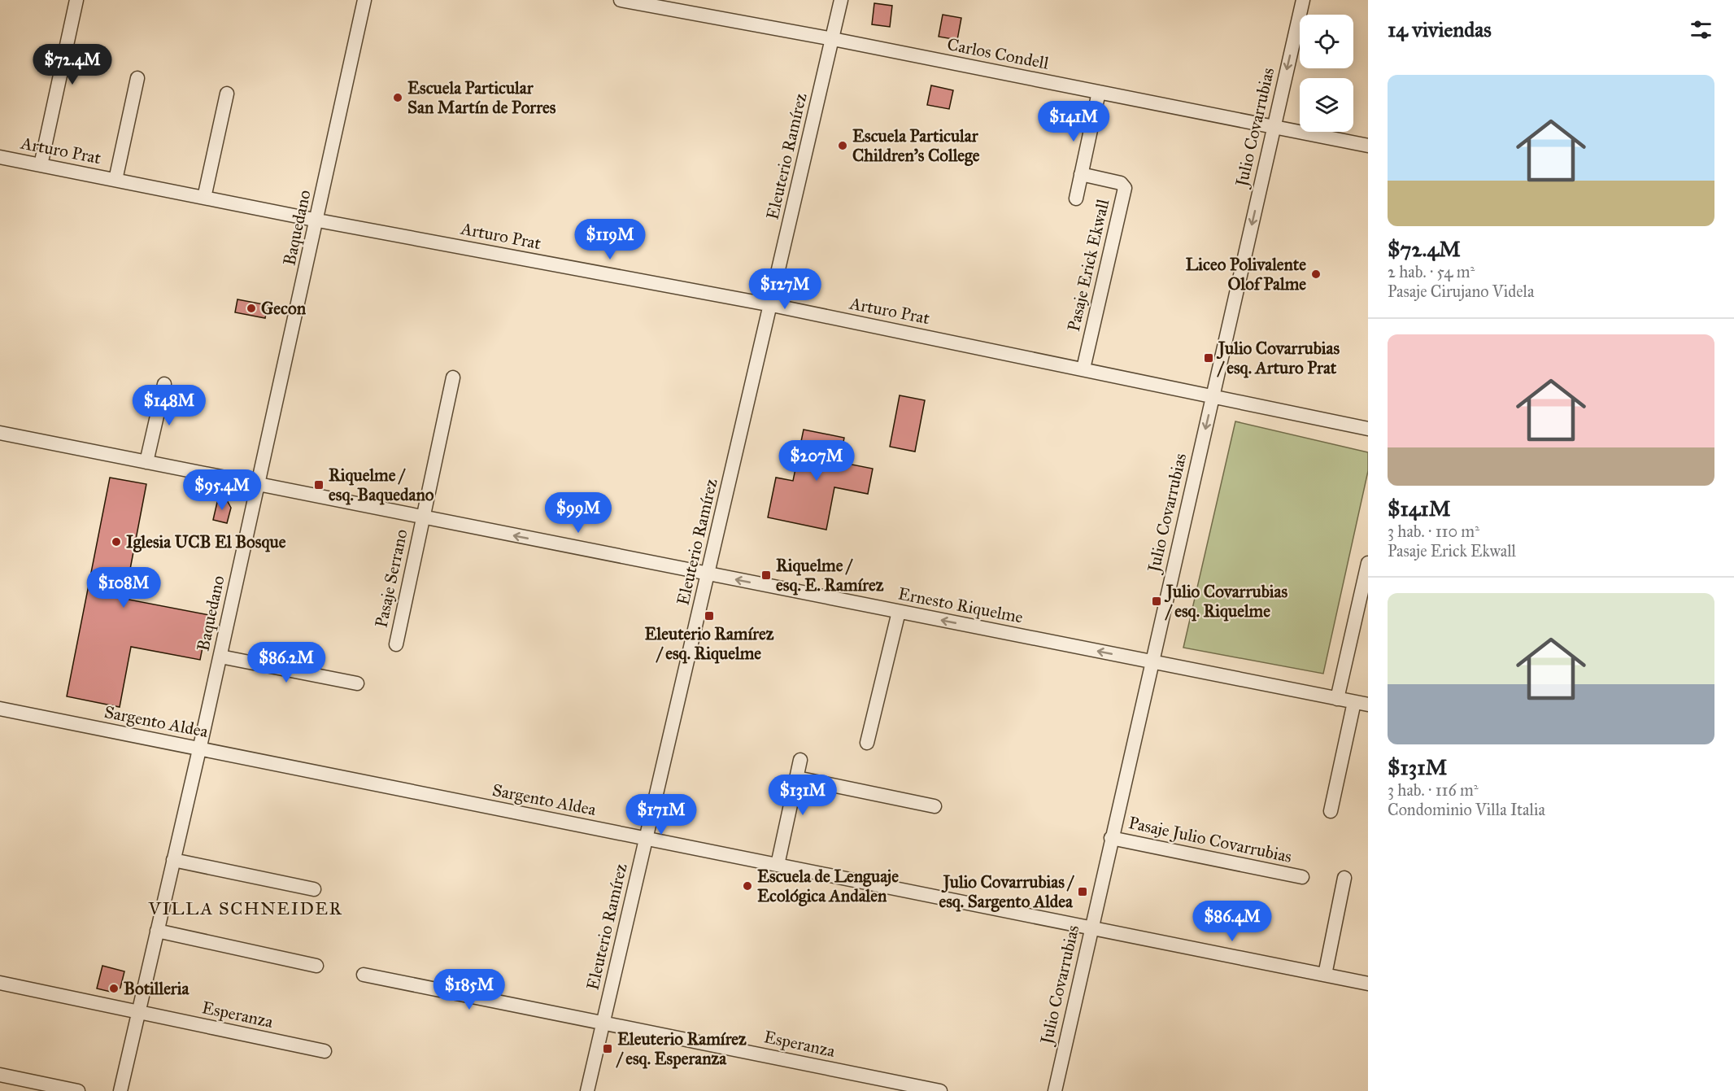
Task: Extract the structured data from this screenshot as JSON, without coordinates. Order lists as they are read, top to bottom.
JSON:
{
  "streets": {
    "street": [
      "Carlos Condell",
      "Julio Covarrubias",
      "Arturo Prat",
      "Eleuterio Ramírez",
      "Baquedano",
      "Pasaje Erick Ekwall",
      "Pasaje Serrano",
      "Ernesto Riquelme",
      "Sargento Aldea",
      "Pasaje Julio Covarrubias",
      "Esperanza"
    ]
  },
  "crossings": [
    ["Carlos Condell", "Julio Covarrubias"],
    ["Carlos Condell", "Eleuterio Ramírez"],
    ["Carlos Condell", "Pasaje Erick Ekwall"],
    ["Julio Covarrubias", "Arturo Prat"],
    ["Julio Covarrubias", "Ernesto Riquelme"],
    ["Julio Covarrubias", "Sargento Aldea"],
    ["Julio Covarrubias", "Pasaje Julio Covarrubias"],
    ["Arturo Prat", "Eleuterio Ramírez"],
    ["Arturo Prat", "Baquedano"],
    ["Arturo Prat", "Pasaje Erick Ekwall"],
    ["Eleuterio Ramírez", "Ernesto Riquelme"],
    ["Eleuterio Ramírez", "Sargento Aldea"],
    ["Eleuterio Ramírez", "Esperanza"],
    ["Baquedano", "Ernesto Riquelme"],
    ["Baquedano", "Sargento Aldea"],
    ["Baquedano", "Esperanza"],
    ["Pasaje Serrano", "Ernesto Riquelme"]
  ],
  "one_way": ["Julio Covarrubias", "Ernesto Riquelme"],
  "districts": ["VILLA SCHNEIDER"],
  "places": {
    "other": [
      "Escuela Particular San Martín de Porres",
      "Escuela Particular Children's College",
      "Liceo Polivalente Olof Palme",
      "Gecon",
      "Iglesia UCB El Bosque",
      "Escuela de Lenguaje Ecológica Andalen",
      "Botilleria"
    ],
    "transit": [
      "Julio Covarrubias / esq. Arturo Prat",
      "Riquelme / esq. Baquedano",
      "Riquelme / esq. E. Ramírez",
      "Julio Covarrubias / esq. Riquelme",
      "Eleuterio Ramírez / esq. Riquelme",
      "Julio Covarrubias / esq. Sargento Aldea",
      "Eleuterio Ramírez / esq. Esperanza"
    ]
  },
  "page": {
    "heading": "14 viviendas",
    "price": [
      "$72.4M",
      "$141M",
      "$119M",
      "$127M",
      "$148M",
      "$207M",
      "$95.4M",
      "$99M",
      "$108M",
      "$86.2M",
      "$131M",
      "$171M",
      "$86.4M",
      "$185M"
    ],
    "list": [
      {
        "name": "$72.4M",
        "note": "2 hab. · 54 m² · Pasaje Cirujano Videla"
      },
      {
        "name": "$141M",
        "note": "3 hab. · 110 m² · Pasaje Erick Ekwall"
      },
      {
        "name": "$131M",
        "note": "3 hab. · 116 m² · Condominio Villa Italia"
      }
    ]
  }
}
